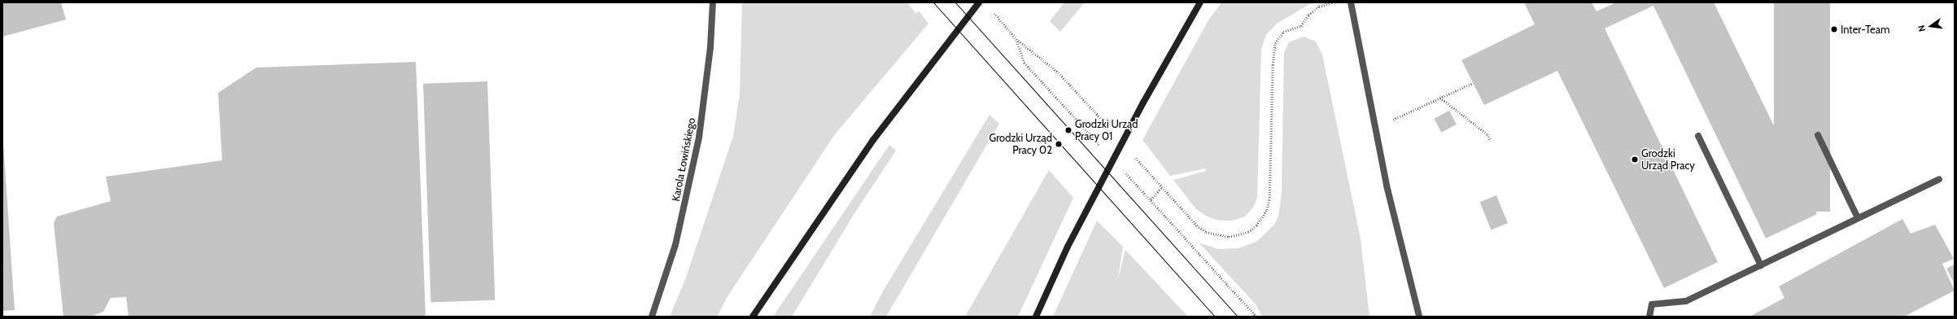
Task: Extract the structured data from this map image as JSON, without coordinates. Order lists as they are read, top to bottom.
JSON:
{
  "streets": {
    "street": ["Karola Łowińskiego"]
  },
  "places": [
    "Inter-Team",
    "Grodzki Urząd Pracy 01",
    "Grodzki Urząd Pracy 02",
    "Grodzki Urząd Pracy"
  ],
  "north": "left"
}
